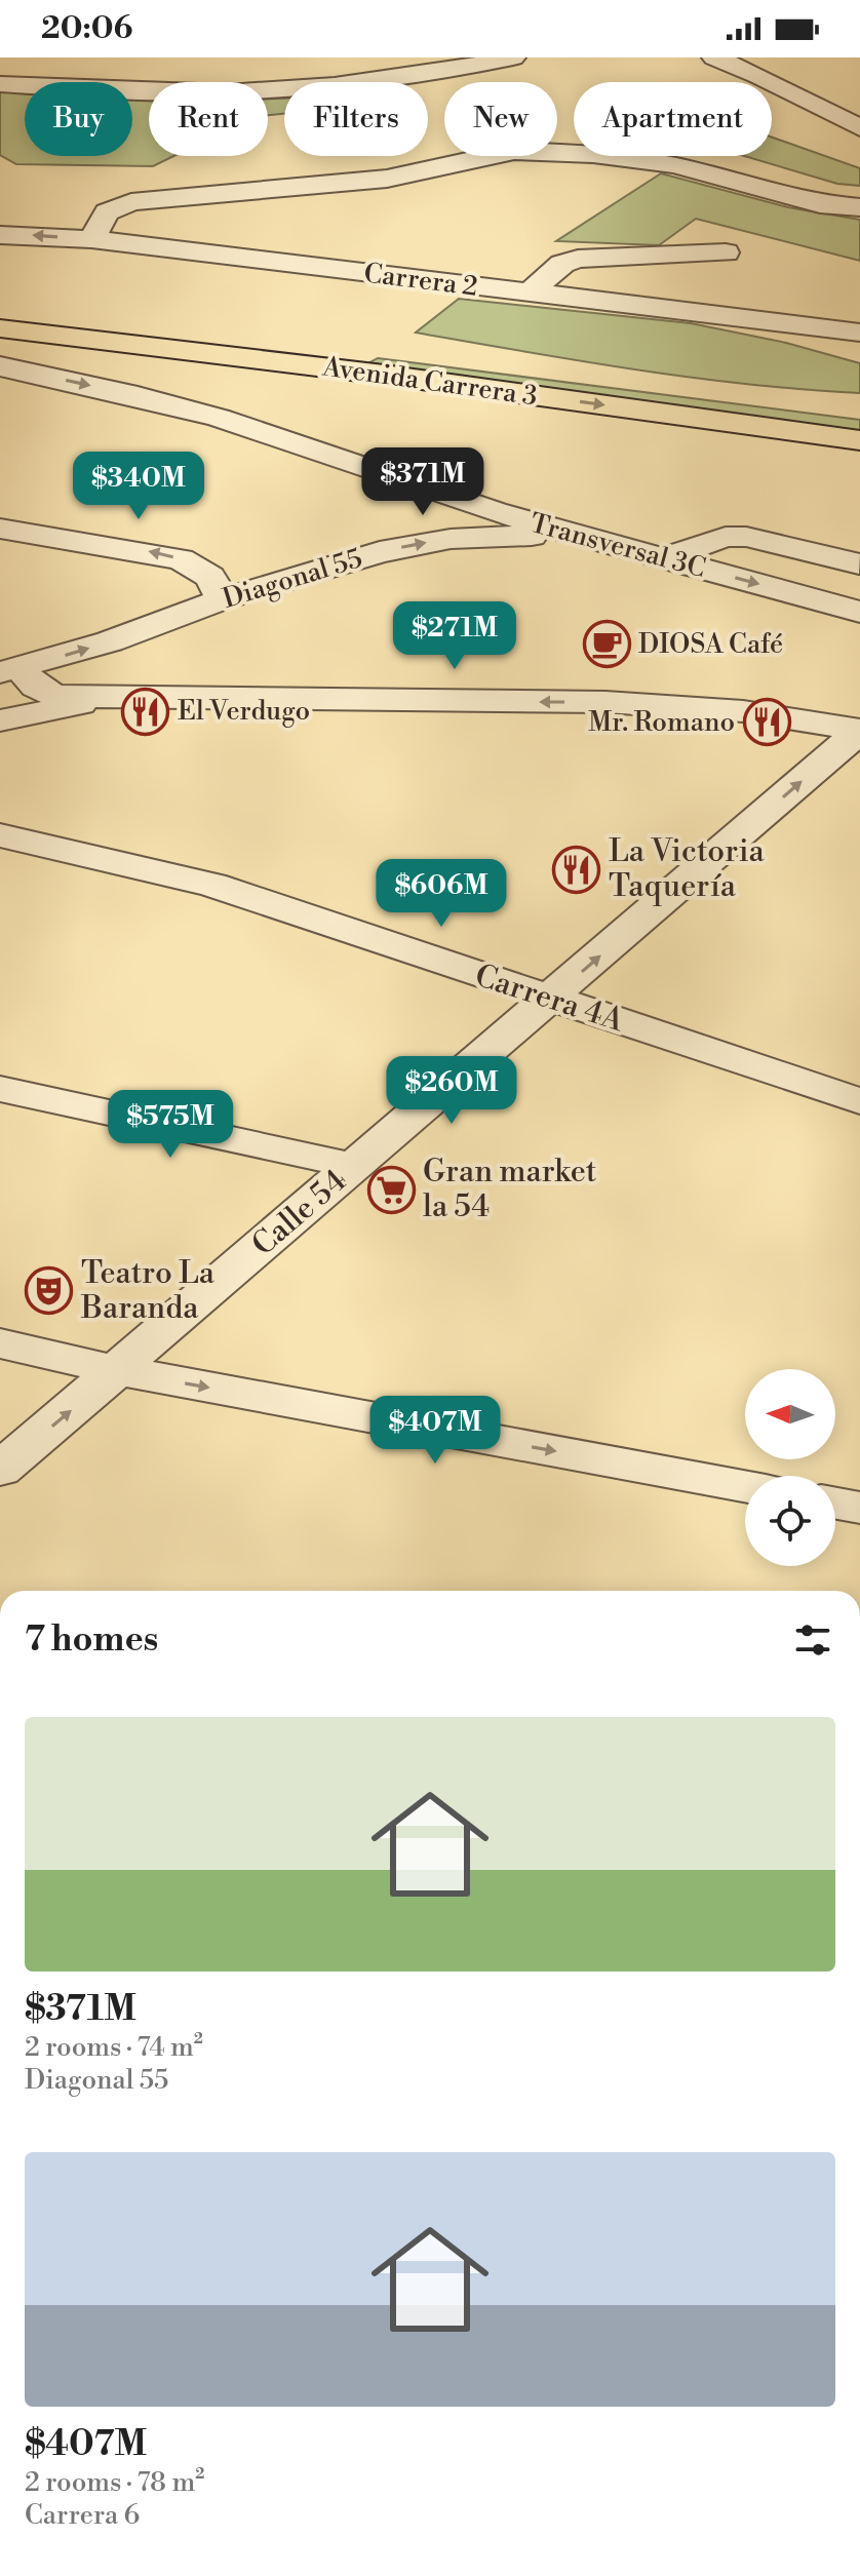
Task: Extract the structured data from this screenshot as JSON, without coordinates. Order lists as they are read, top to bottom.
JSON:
{
  "streets": {
    "main road": ["Avenida Carrera 3"],
    "street": [
      "Carrera 2",
      "Transversal 3C",
      "Diagonal 55",
      "Carrera 4A",
      "Calle 54"
    ]
  },
  "crossings": [
    ["Transversal 3C", "Diagonal 55"],
    ["Carrera 4A", "Calle 54"]
  ],
  "one_way": ["Calle 54"],
  "places": {
    "cafe": ["DIOSA Café"],
    "restaurant": ["El Verdugo", "Mr. Romano", "La Victoria Taquería"],
    "supermarket": ["Gran market la 54"],
    "theatre": ["Teatro La Baranda"]
  },
  "north": "left",
  "page": {
    "status": "20:06",
    "chip": [
      "Buy",
      "Rent",
      "Filters",
      "New",
      "Apartment"
    ],
    "price": [
      "$371M",
      "$340M",
      "$271M",
      "$606M",
      "$260M",
      "$575M",
      "$407M"
    ],
    "heading": "7 homes",
    "list": [
      {
        "name": "$371M",
        "note": "2 rooms · 74 m² · Diagonal 55"
      },
      {
        "name": "$407M",
        "note": "2 rooms · 78 m² · Carrera 6"
      }
    ]
  }
}
